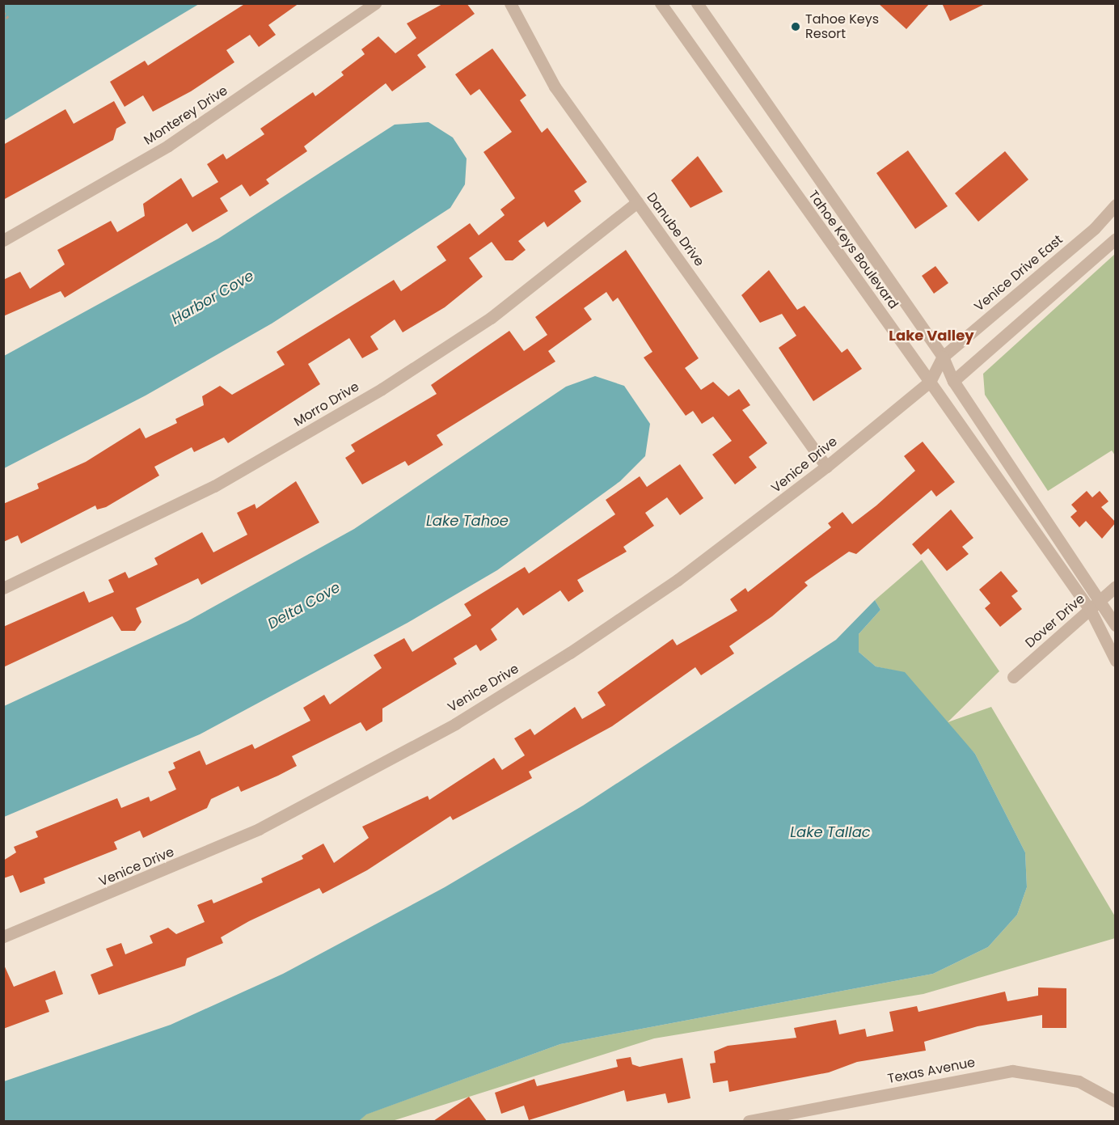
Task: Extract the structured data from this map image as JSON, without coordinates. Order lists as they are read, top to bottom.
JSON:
{
  "streets": {
    "street": [
      "Monterey Drive",
      "Danube Drive",
      "Tahoe Keys Boulevard",
      "Venice Drive East",
      "Morro Drive",
      "Venice Drive",
      "Dover Drive",
      "Texas Avenue"
    ]
  },
  "crossings": [
    ["Danube Drive", "Morro Drive"],
    ["Danube Drive", "Venice Drive"],
    ["Tahoe Keys Boulevard", "Venice Drive East"],
    ["Tahoe Keys Boulevard", "Venice Drive"],
    ["Tahoe Keys Boulevard", "Dover Drive"],
    ["Venice Drive East", "Venice Drive"]
  ],
  "districts": ["Lake Valley"],
  "water": [
    "Harbor Cove",
    "Lake Tahoe",
    "Delta Cove",
    "Lake Tallac"
  ],
  "places": ["Tahoe Keys Resort"]
}
